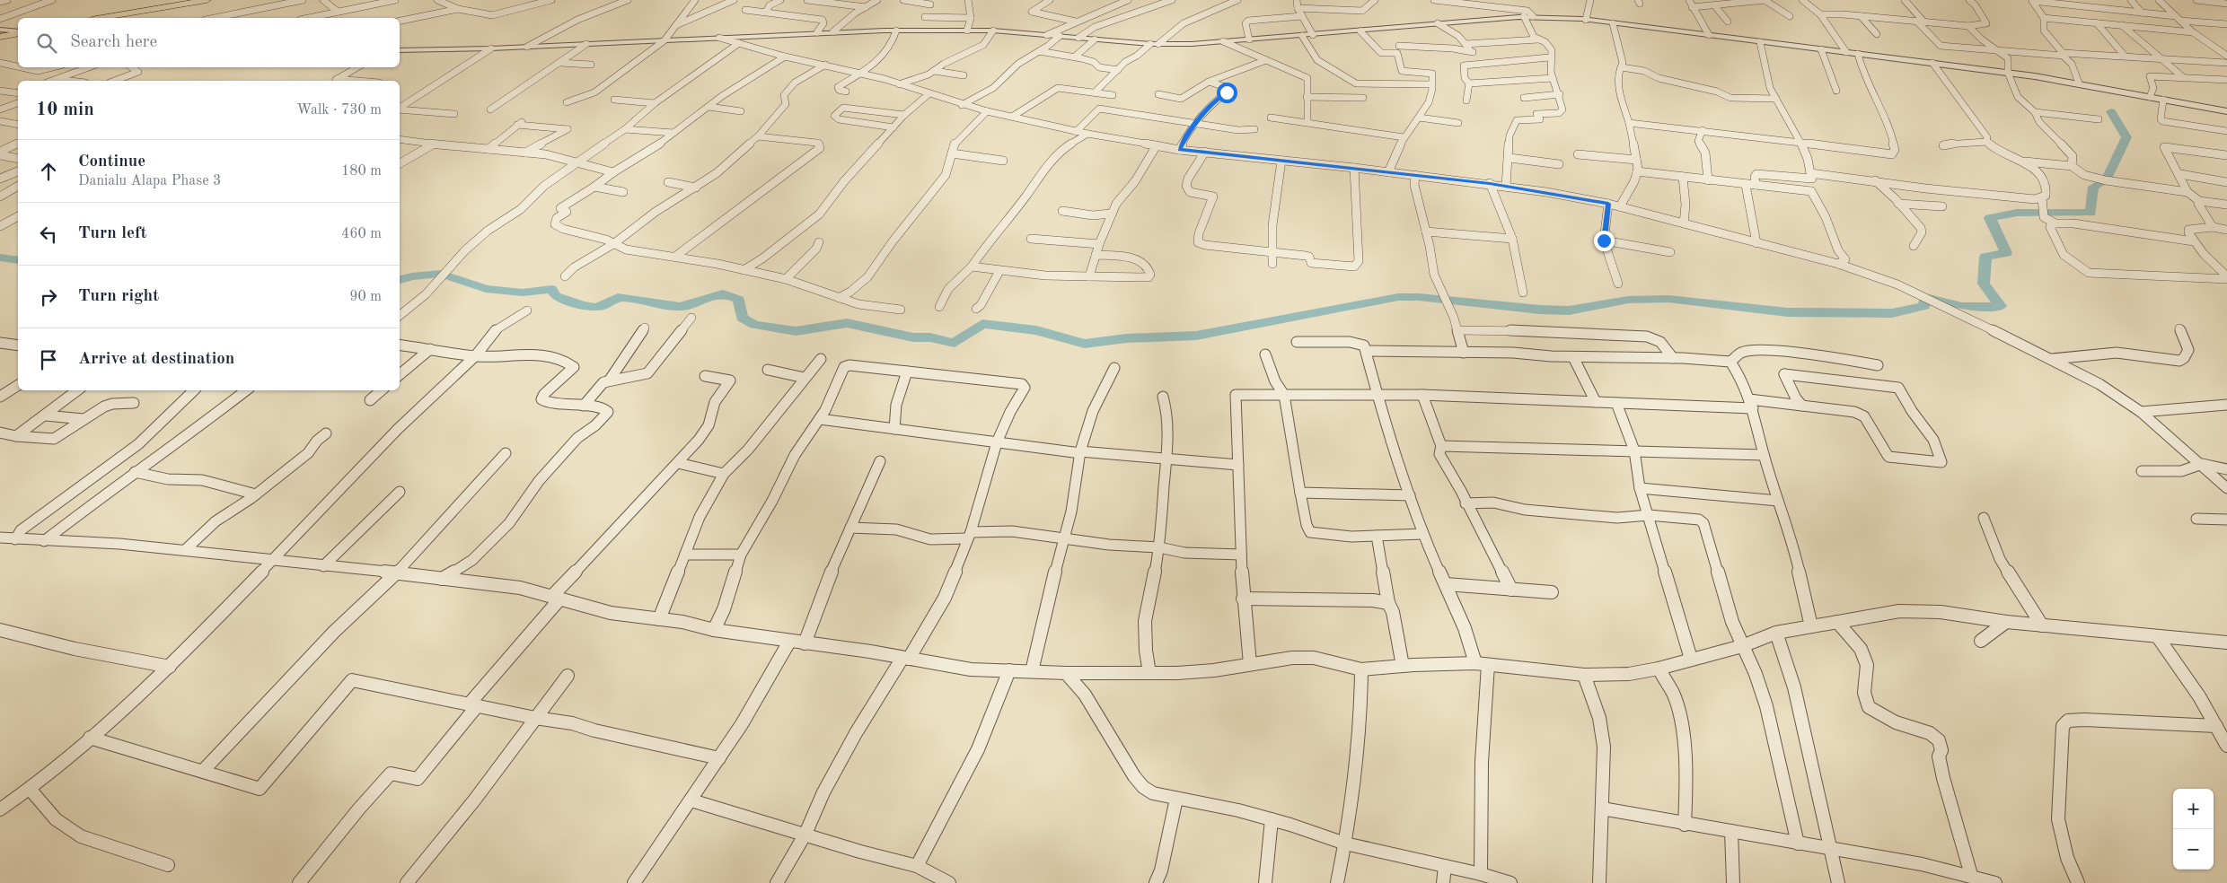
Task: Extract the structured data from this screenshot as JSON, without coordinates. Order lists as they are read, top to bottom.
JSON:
{
  "page": {
    "search": "Search here",
    "heading": ["10 min", "Walk · 730 m"],
    "list": [
      ["Continue", "Danialu Alapa Phase 3", "180 m"],
      ["Turn left", "460 m"],
      ["Turn right", "90 m"],
      "Arrive at destination"
    ],
    "map_buttons": ["+", "−"]
  }
}
